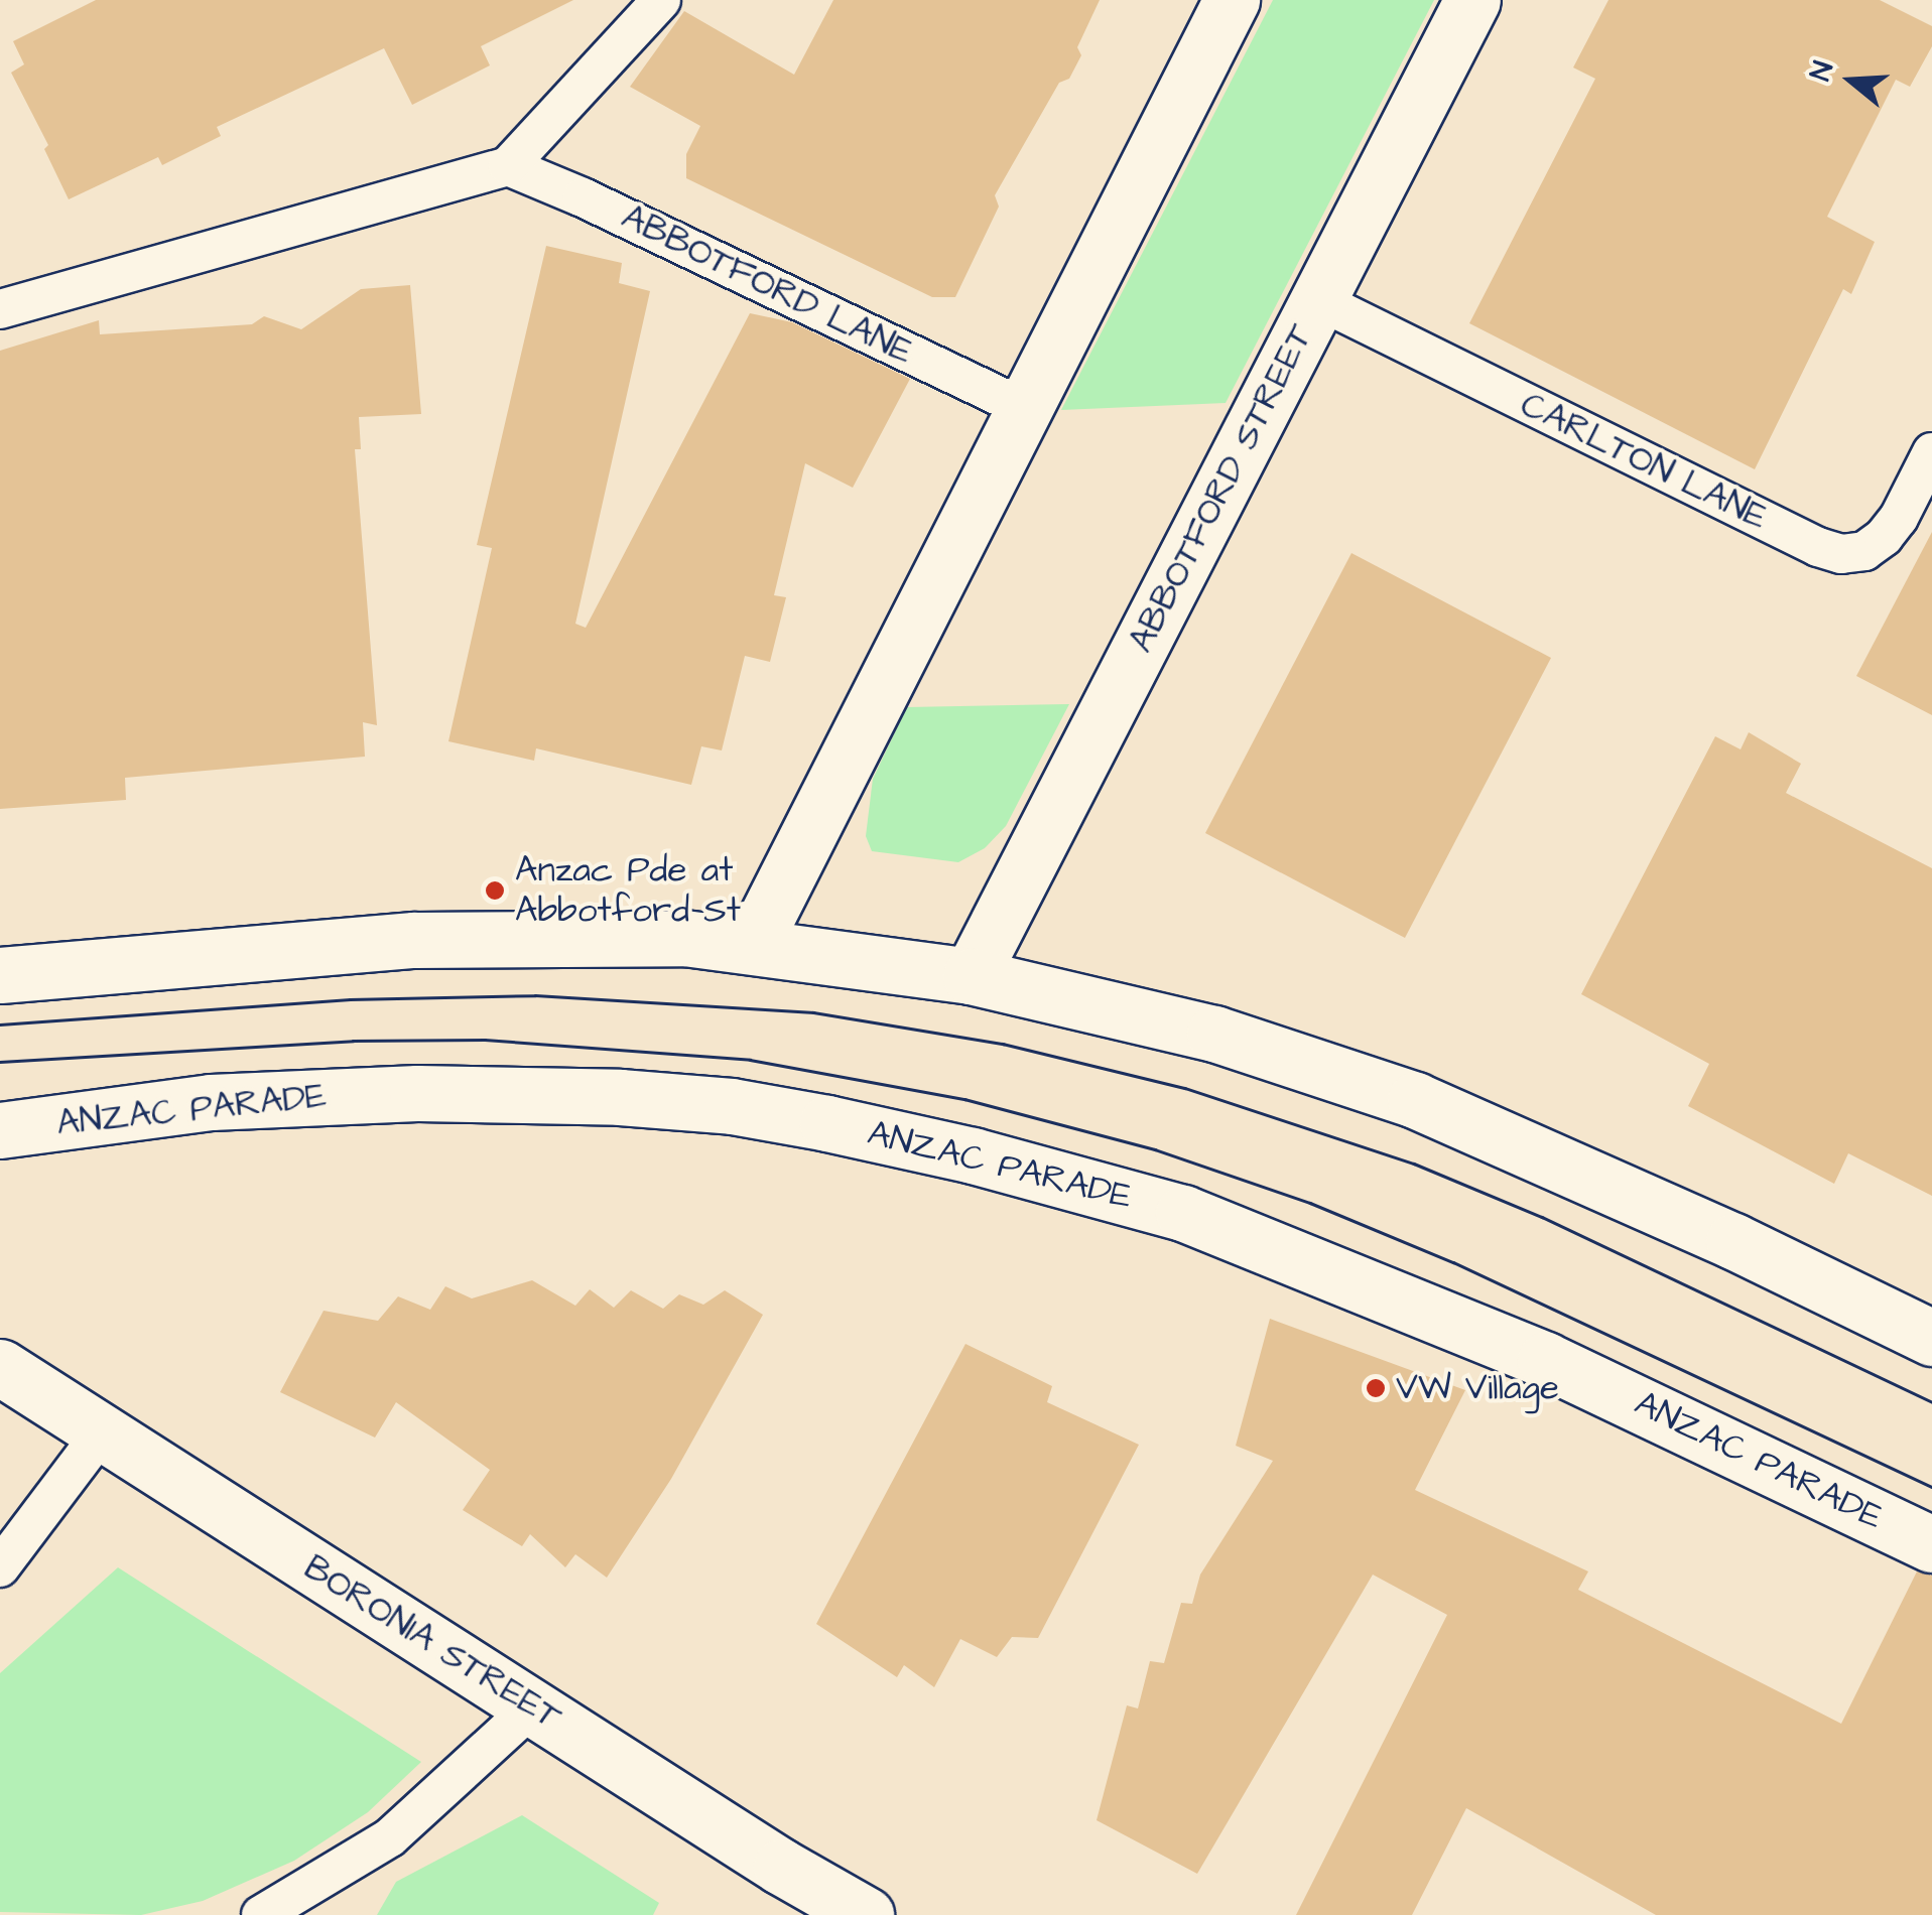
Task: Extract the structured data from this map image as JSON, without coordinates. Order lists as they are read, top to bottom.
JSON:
{
  "streets": {
    "main road": ["ABBOTFORD STREET", "ANZAC PARADE", "BORONIA STREET"],
    "lane": ["ABBOTFORD LANE", "CARLTON LANE"]
  },
  "crossings": [
    ["CARLTON LANE", "ABBOTFORD STREET"]
  ],
  "places": ["Anzac Pde at Abbotford St", "VW Village"],
  "north": "left"
}
